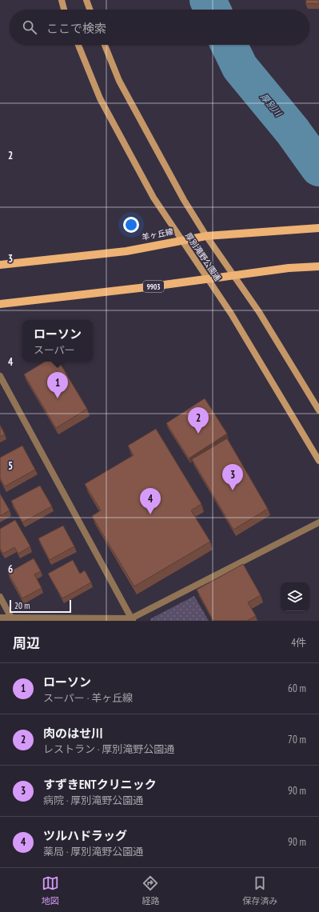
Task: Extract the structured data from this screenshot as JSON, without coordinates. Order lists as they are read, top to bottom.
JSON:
{
  "streets": {
    "main road": ["羊ヶ丘線", "厚別滝野公園通", "9903"]
  },
  "crossings": [
    ["羊ヶ丘線", "厚別滝野公園通"],
    ["厚別滝野公園通", "9903"]
  ],
  "water": ["厚別川"],
  "scale_bar": "20 m",
  "page": {
    "search": "ここで検索",
    "popup": ["ローソン", "スーパー"],
    "pins": [
      "1",
      "2",
      "3",
      "4"
    ],
    "scale": "20 m",
    "heading": ["周辺", "4件"],
    "list": [
      {
        "mark": "1",
        "name": "ローソン",
        "note": "スーパー · 羊ヶ丘線",
        "value": "60 m"
      },
      {
        "mark": "2",
        "name": "肉のはせ川",
        "note": "レストラン · 厚別滝野公園通",
        "value": "70 m"
      },
      {
        "mark": "3",
        "name": "すずきENTクリニック",
        "note": "病院 · 厚別滝野公園通",
        "value": "90 m"
      },
      {
        "mark": "4",
        "name": "ツルハドラッグ",
        "note": "薬局 · 厚別滝野公園通",
        "value": "90 m"
      }
    ],
    "nav": ["地図", "経路", "保存済み"]
  },
  "grid": {
    "rows": [
      "2",
      "3",
      "4",
      "5",
      "6"
    ]
  }
}
